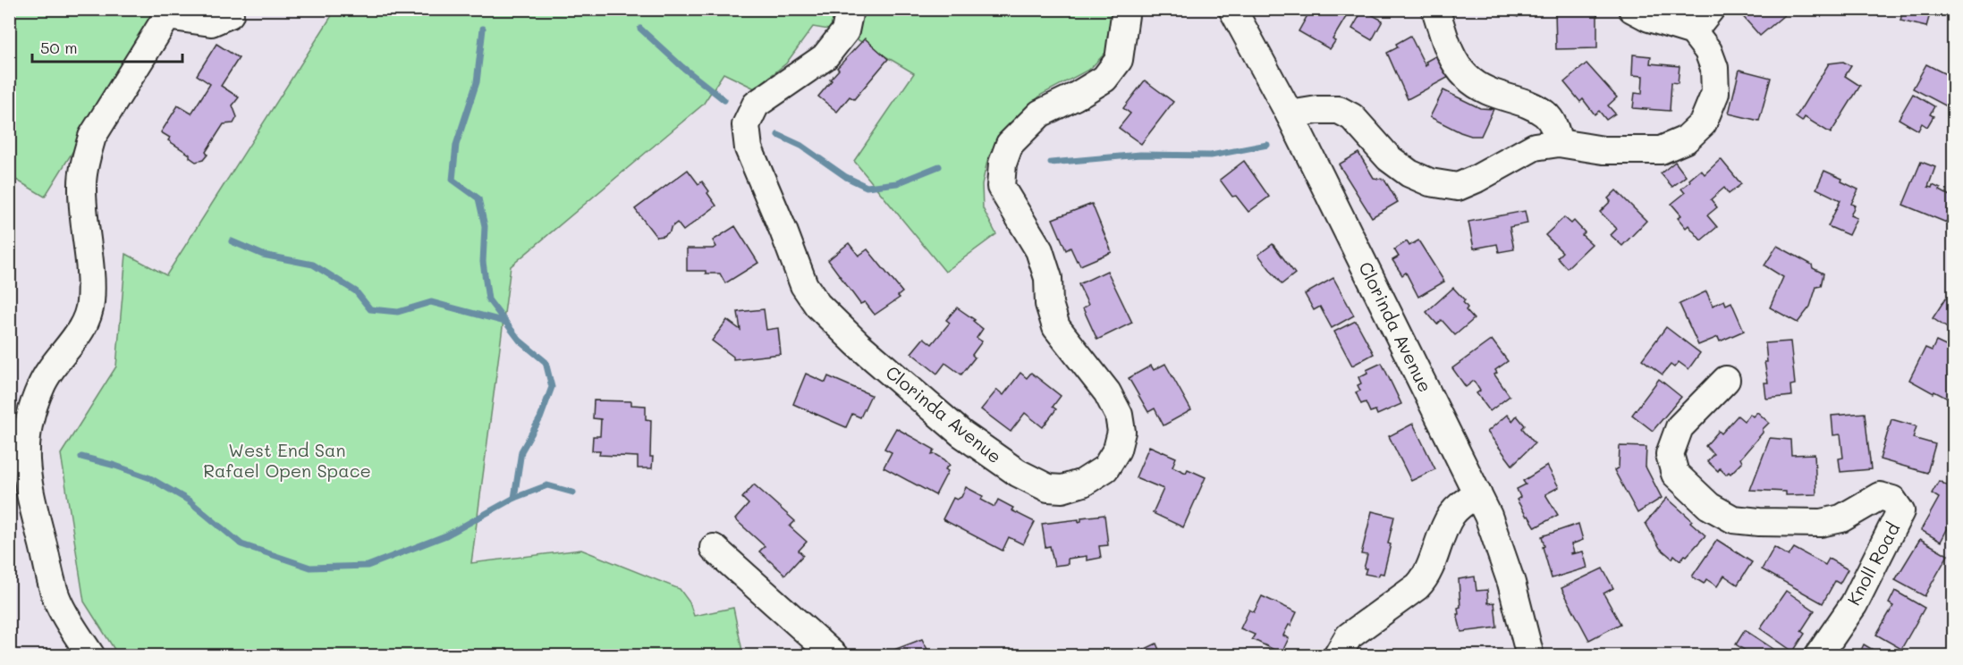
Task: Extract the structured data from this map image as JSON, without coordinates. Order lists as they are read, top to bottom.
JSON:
{
  "streets": {
    "street": ["Clorinda Avenue", "Knoll Road"]
  },
  "parks": ["West End San Rafael Open Space"],
  "scale_bar": "50 m"
}
